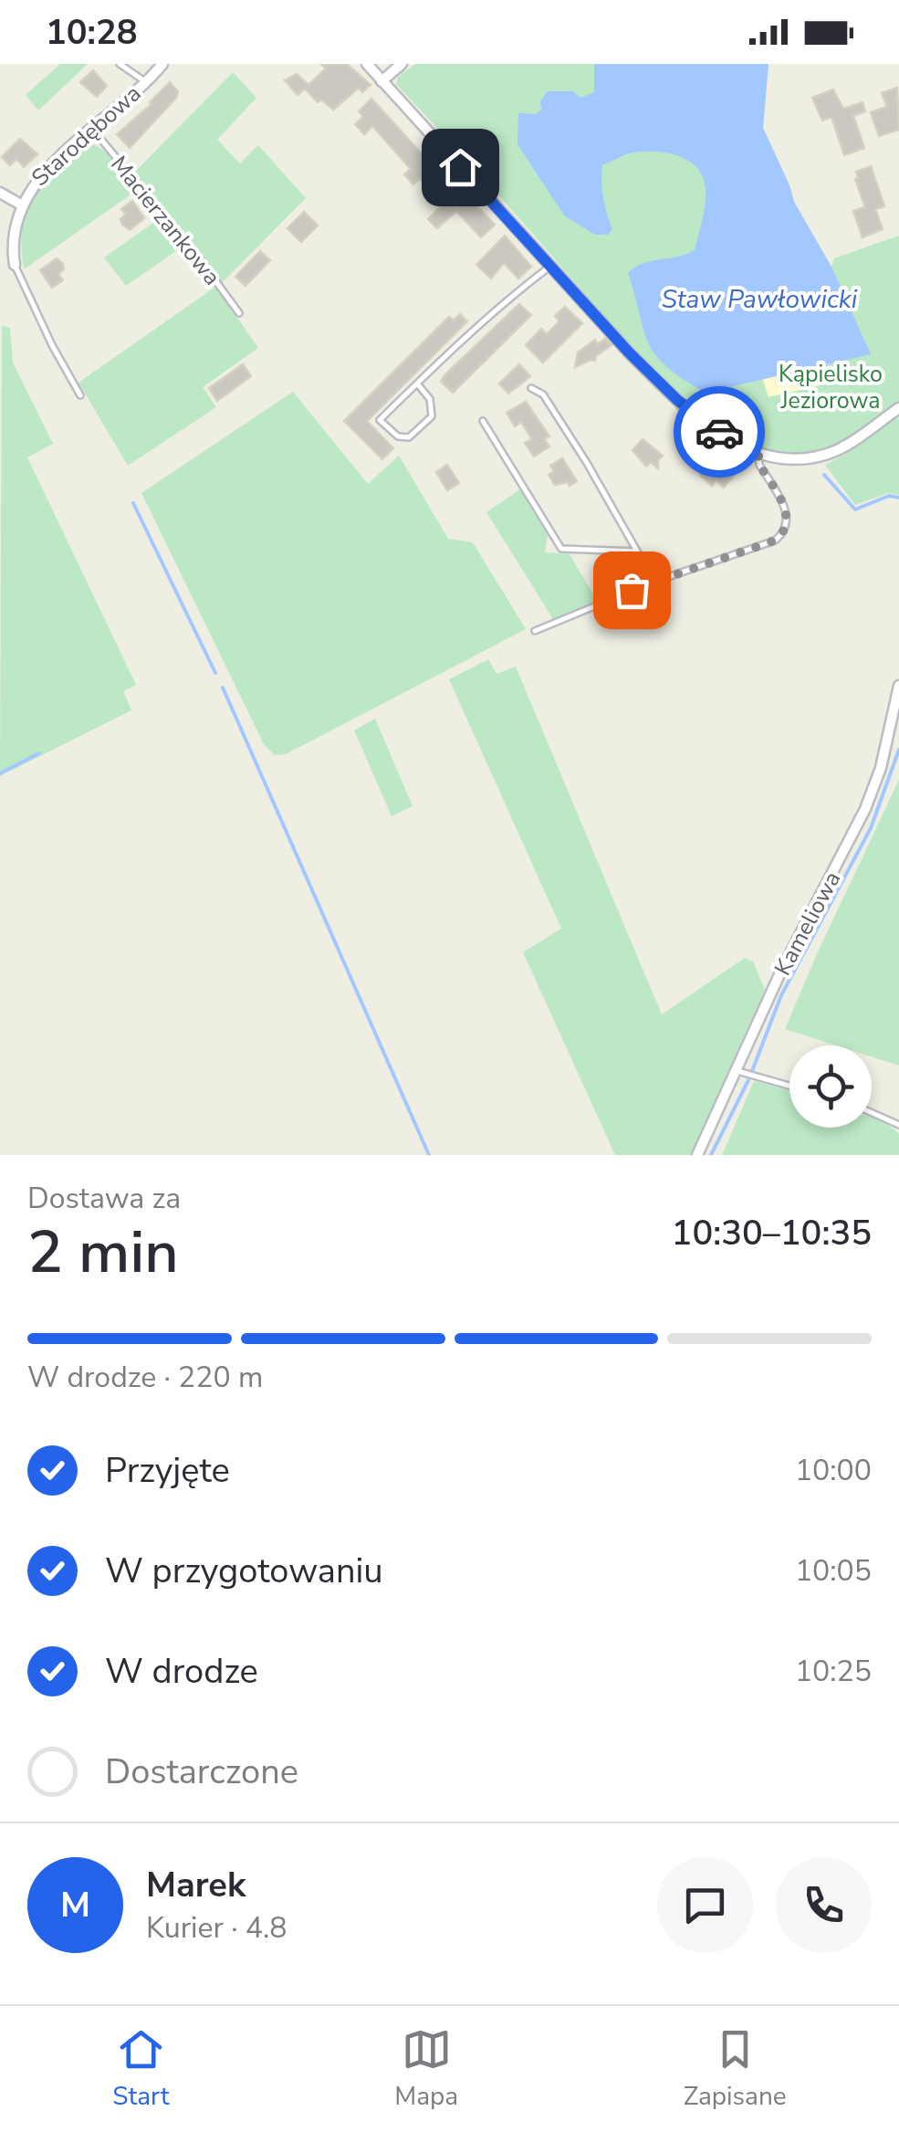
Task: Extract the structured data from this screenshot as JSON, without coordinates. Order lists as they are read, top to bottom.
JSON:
{
  "streets": {
    "street": ["Starodębowa", "Kameliowa"],
    "lane": ["Macierzankowa"]
  },
  "crossings": [
    ["Starodębowa", "Macierzankowa"]
  ],
  "water": ["Staw Pawłowicki"],
  "parks": ["Kąpielisko Jeziorowa"],
  "page": {
    "status": "10:28",
    "heading": ["2 min", "Dostawa za", "10:30–10:35"],
    "panel": ["Marek", "Kurier · 4.8"],
    "bar": "W drodze · 220 m",
    "list": [
      ["Przyjęte", "10:00"],
      ["W przygotowaniu", "10:05"],
      ["W drodze", "10:25"],
      "Dostarczone"
    ],
    "round": "M",
    "tabs": ["Start", "Mapa", "Zapisane"]
  }
}
